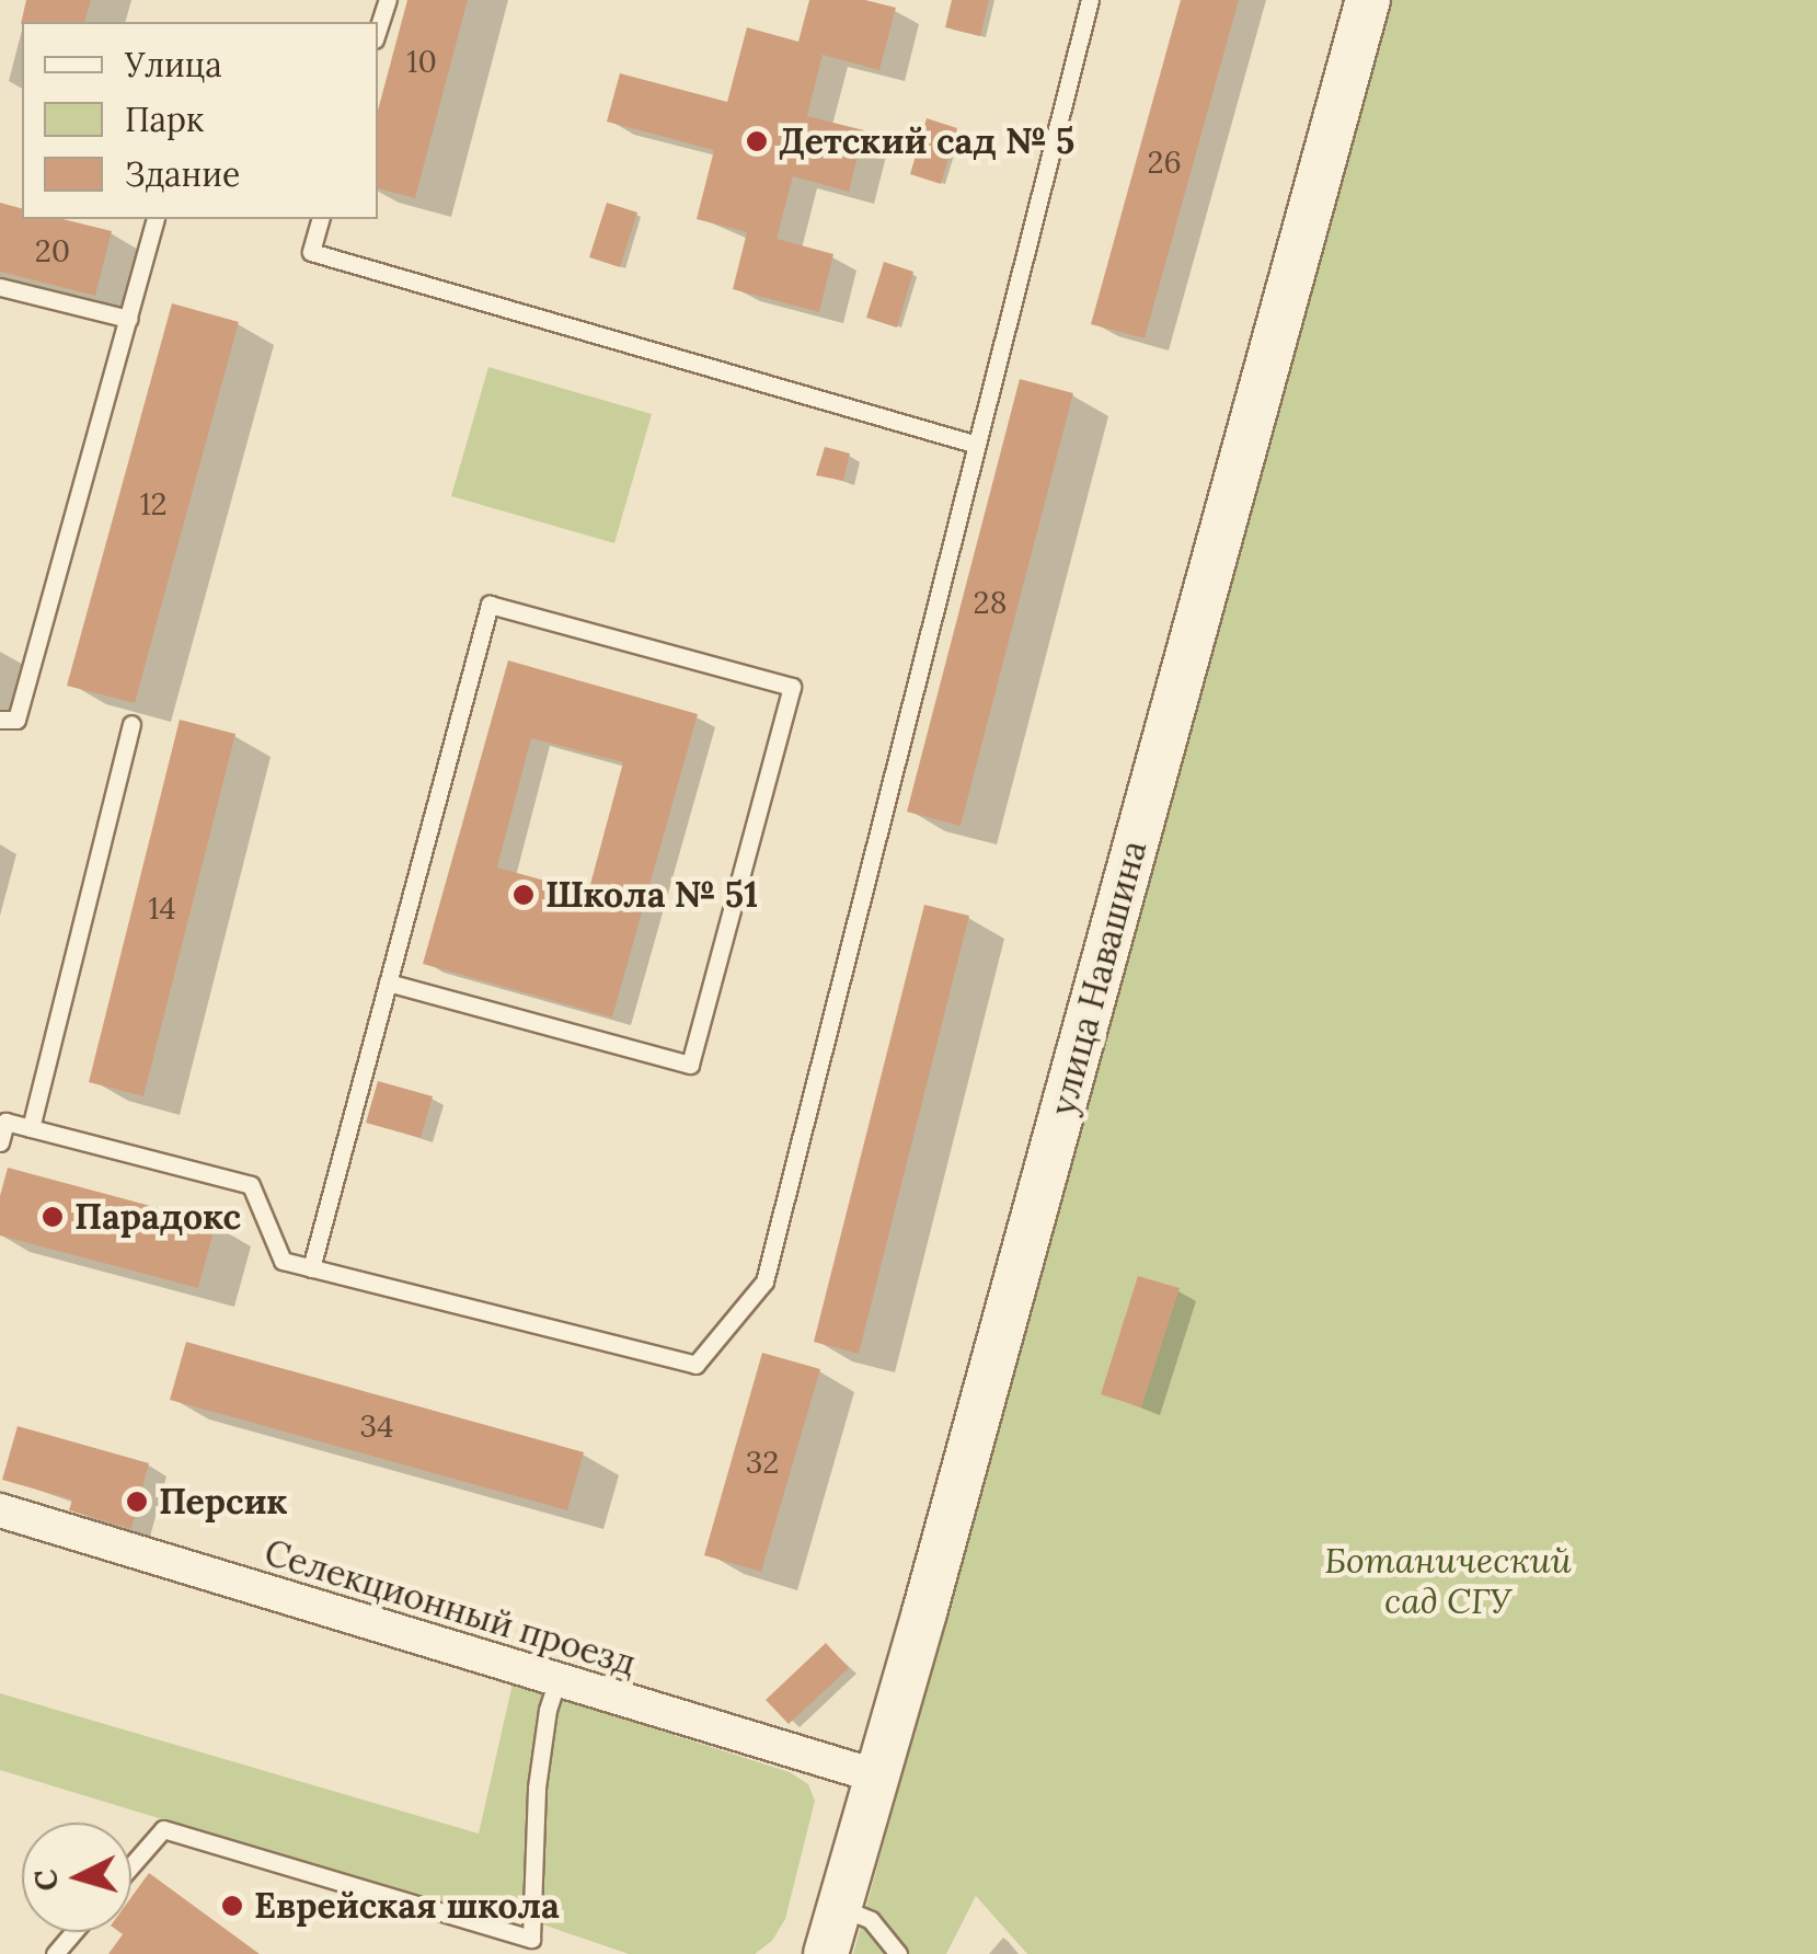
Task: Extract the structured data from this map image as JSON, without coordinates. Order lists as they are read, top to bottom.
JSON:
{
  "streets": {
    "main road": ["улица Навашина"],
    "street": ["Селекционный проезд"]
  },
  "crossings": [
    ["улица Навашина", "Селекционный проезд"]
  ],
  "parks": ["Ботанический сад СГУ"],
  "places": [
    "Детский сад № 5",
    "Школа № 51",
    "Парадокс",
    "Персик",
    "Еврейская школа"
  ],
  "house_numbers": [
    "10",
    "26",
    "20",
    "12",
    "28",
    "14",
    "34",
    "32"
  ],
  "legend": ["Улица", "Парк", "Здание"],
  "north": "left"
}
